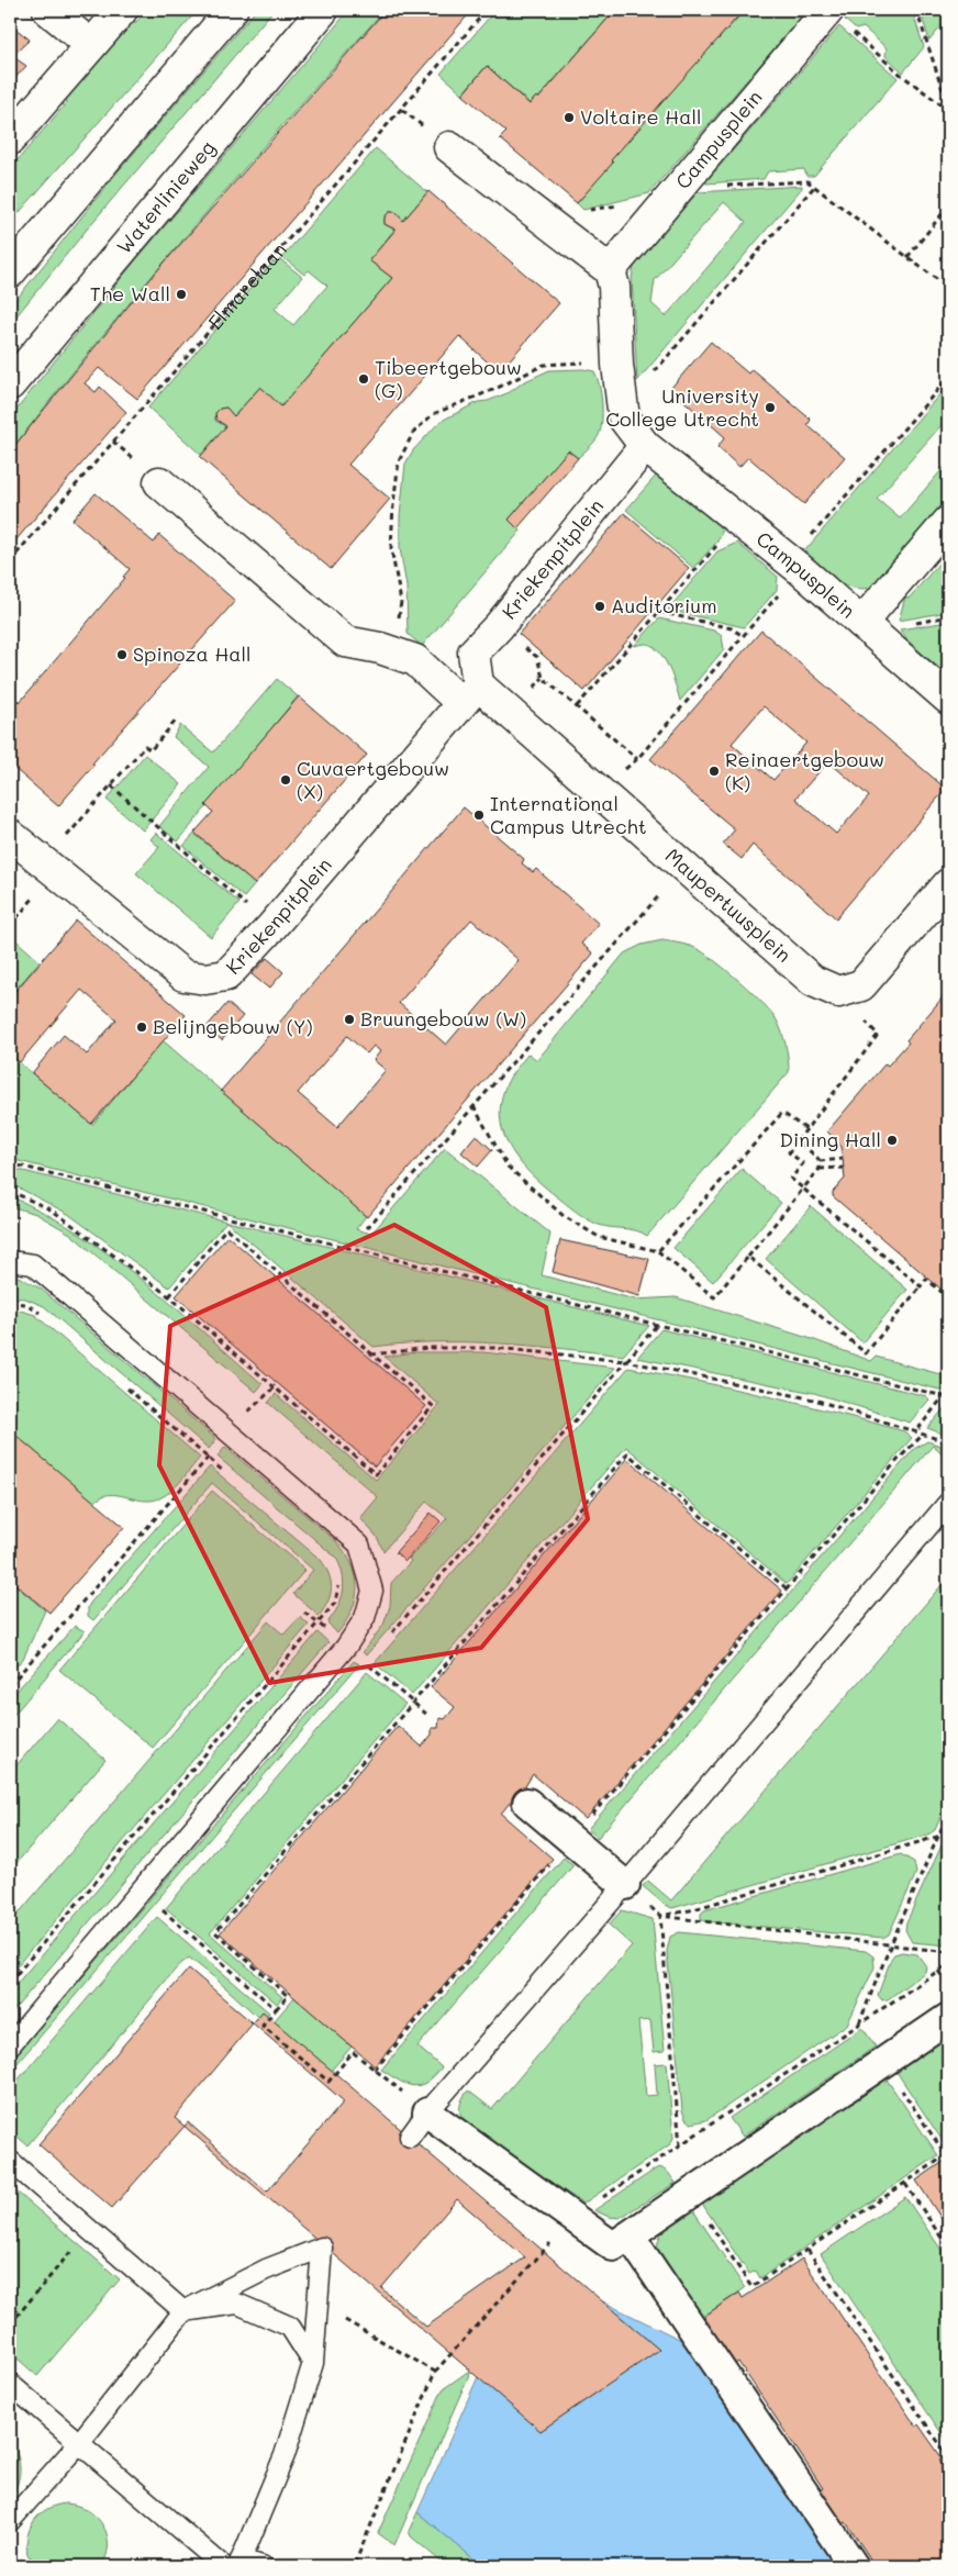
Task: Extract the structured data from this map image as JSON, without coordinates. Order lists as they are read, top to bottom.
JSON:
{
  "streets": {
    "street": [
      "Campusplein",
      "Waterlinieweg",
      "Kriekenpitplein",
      "Maupertuusplein"
    ],
    "path": ["Elmarelaan"]
  },
  "crossings": [
    ["Campusplein", "Kriekenpitplein"],
    ["Kriekenpitplein", "Maupertuusplein"]
  ],
  "places": [
    "Voltaire Hall",
    "The Wall",
    "Tibeertgebouw (G)",
    "University College Utrecht",
    "Auditorium",
    "Spinoza Hall",
    "Reinaertgebouw (K)",
    "Cuvaertgebouw (X)",
    "International Campus Utrecht",
    "Bruungebouw (W)",
    "Belijngebouw (Y)",
    "Dining Hall"
  ]
}
